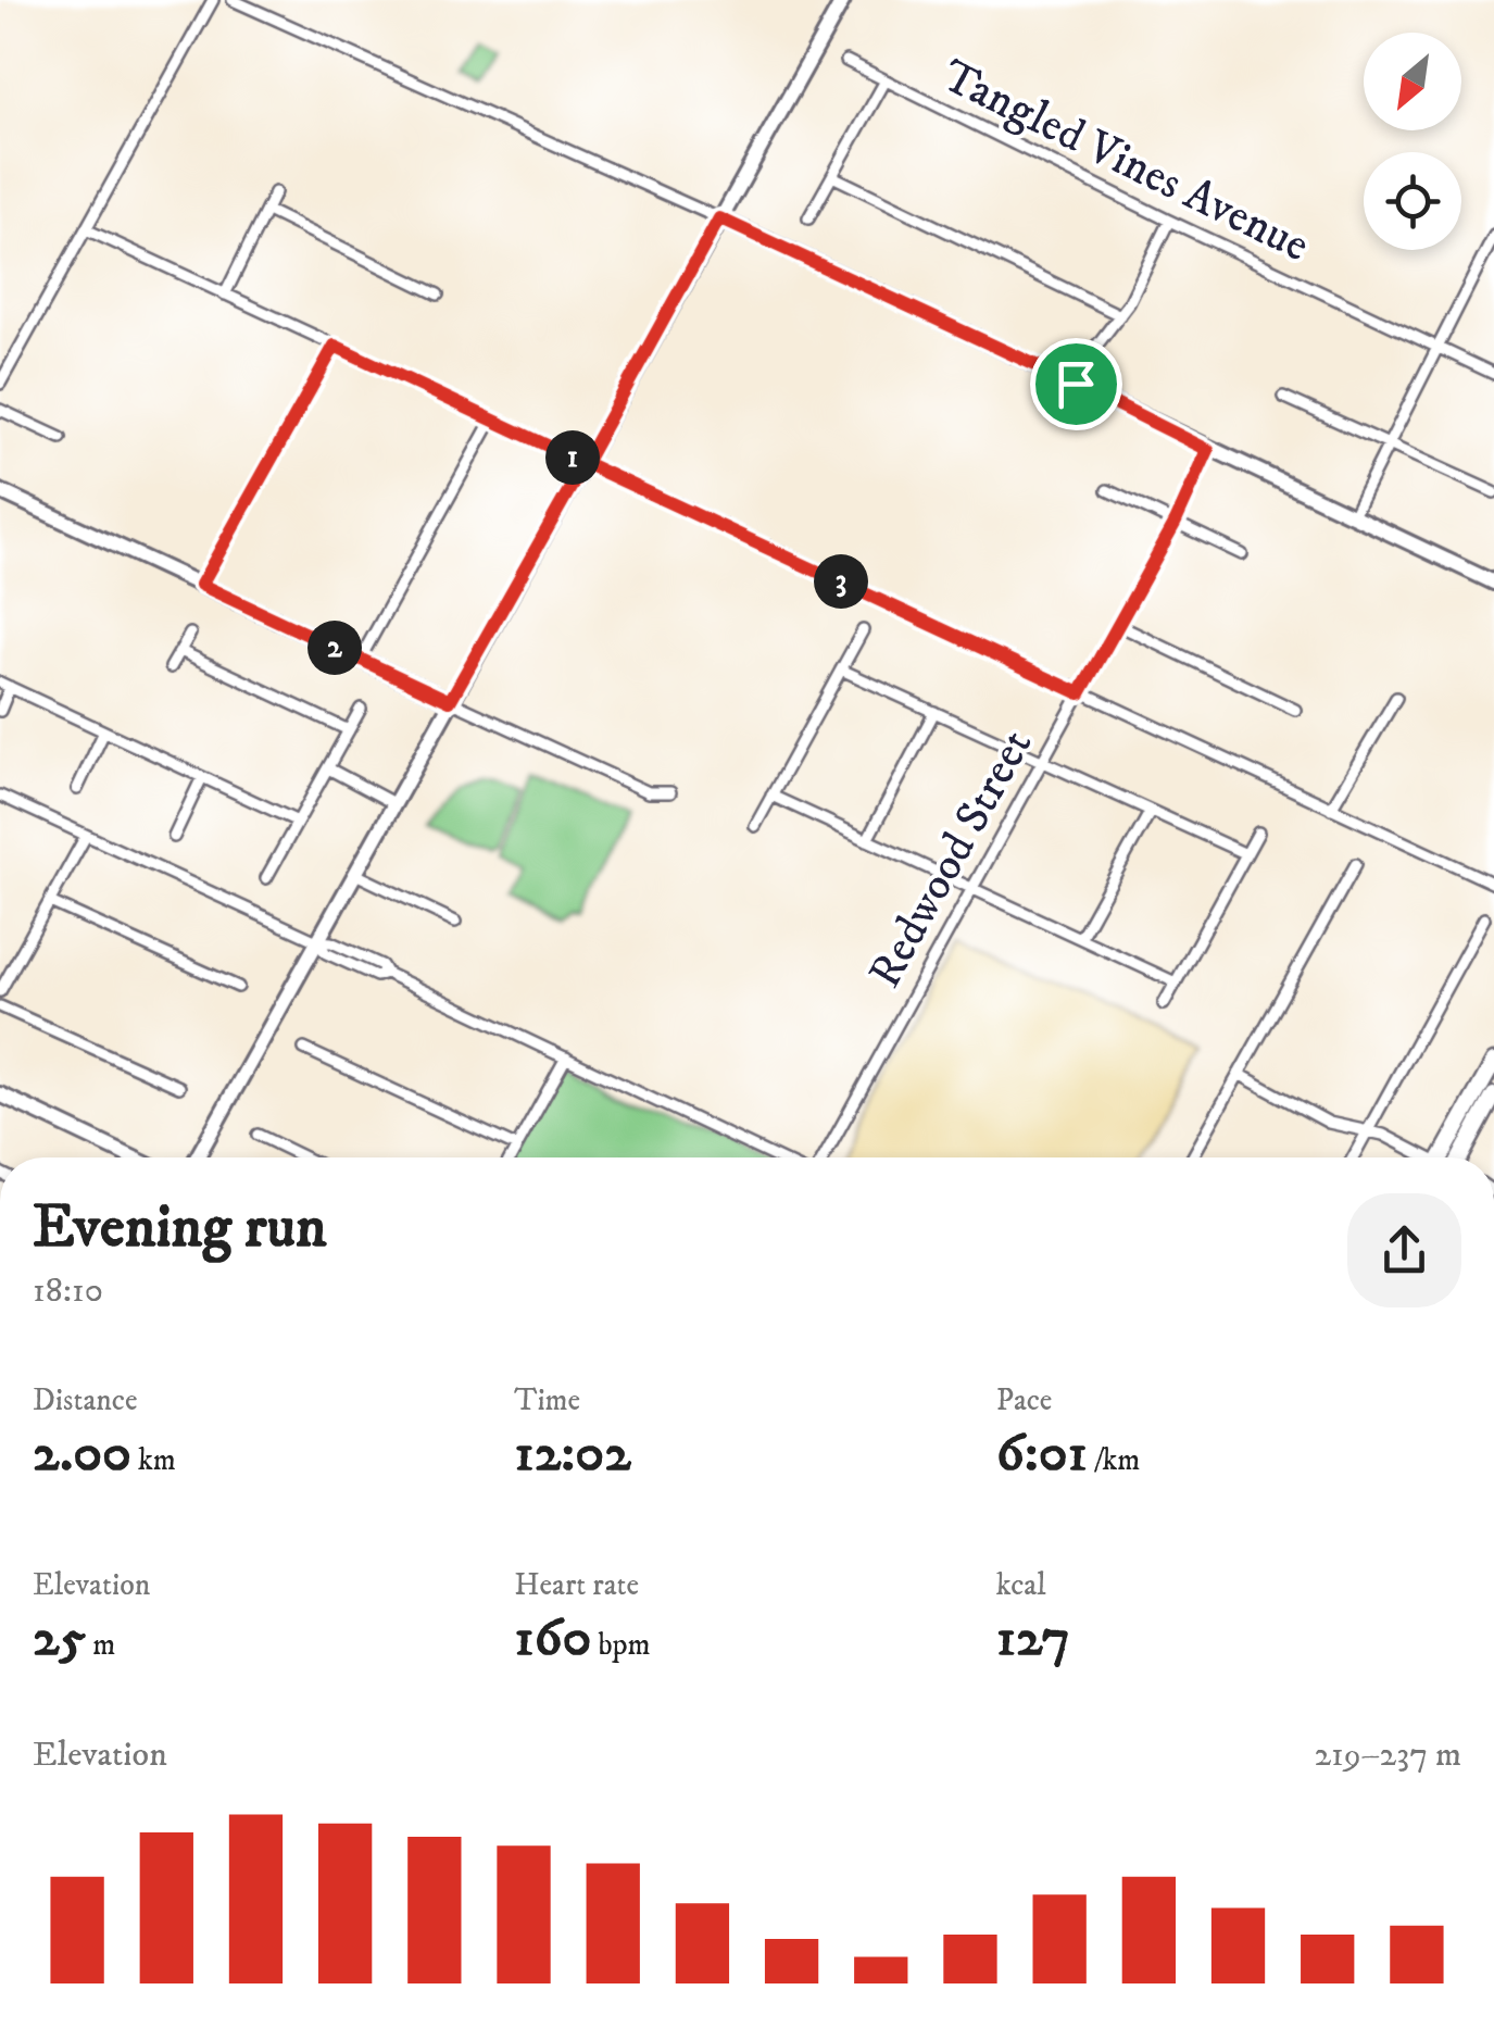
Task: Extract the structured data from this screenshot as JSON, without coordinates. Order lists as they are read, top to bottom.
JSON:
{
  "streets": {
    "street": ["Tangled Vines Avenue", "Redwood Street"]
  },
  "north": "bottom left",
  "page": {
    "pins": ["1", "3", "2"],
    "heading": ["Evening run", "18:10"],
    "stats": [
      ["Distance", "2.00 km"],
      ["Time", "12:02"],
      ["Pace", "6:01 /km"],
      ["Elevation", "25 m"],
      ["Heart rate", "160 bpm"],
      ["kcal", "127"]
    ],
    "chart": ["Elevation", "219–237 m"]
  }
}
